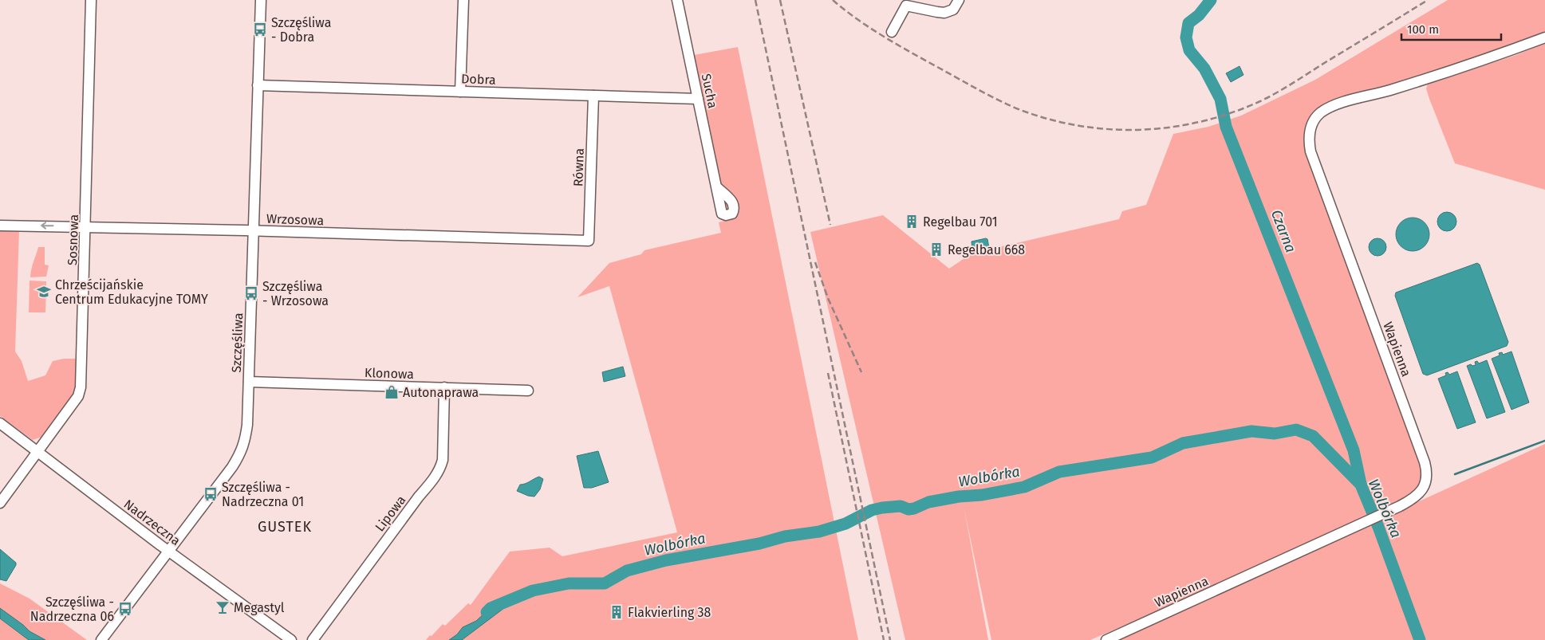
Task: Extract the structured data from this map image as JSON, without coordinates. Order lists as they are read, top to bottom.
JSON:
{
  "streets": {
    "street": [
      "Dobra",
      "Sucha",
      "Równa",
      "Wrzosowa",
      "Sosnowa",
      "Szczęśliwa",
      "Wapienna",
      "Klonowa",
      "Lipowa",
      "Nadrzeczna"
    ]
  },
  "crossings": [
    ["Dobra", "Sucha"],
    ["Dobra", "Równa"],
    ["Dobra", "Szczęśliwa"],
    ["Równa", "Wrzosowa"],
    ["Wrzosowa", "Sosnowa"],
    ["Wrzosowa", "Szczęśliwa"],
    ["Sosnowa", "Nadrzeczna"],
    ["Szczęśliwa", "Klonowa"],
    ["Szczęśliwa", "Nadrzeczna"],
    ["Klonowa", "Lipowa"]
  ],
  "districts": ["GUSTEK"],
  "water": ["Czarna", "Wolbórka"],
  "places": {
    "bus stop": [
      "Szczęśliwa - Dobra",
      "Szczęśliwa - Wrzosowa",
      "Szczęśliwa - Nadrzeczna 01",
      "Szczęśliwa - Nadrzeczna 06"
    ],
    "building": ["Regelbau 701", "Regelbau 668", "Flakvierling 38"],
    "school or university": ["Chrześcijańskie Centrum Edukacyjne TOMY"],
    "shop": ["Autonaprawa"],
    "bar": ["Megastyl"]
  },
  "scale_bar": "100 m"
}
